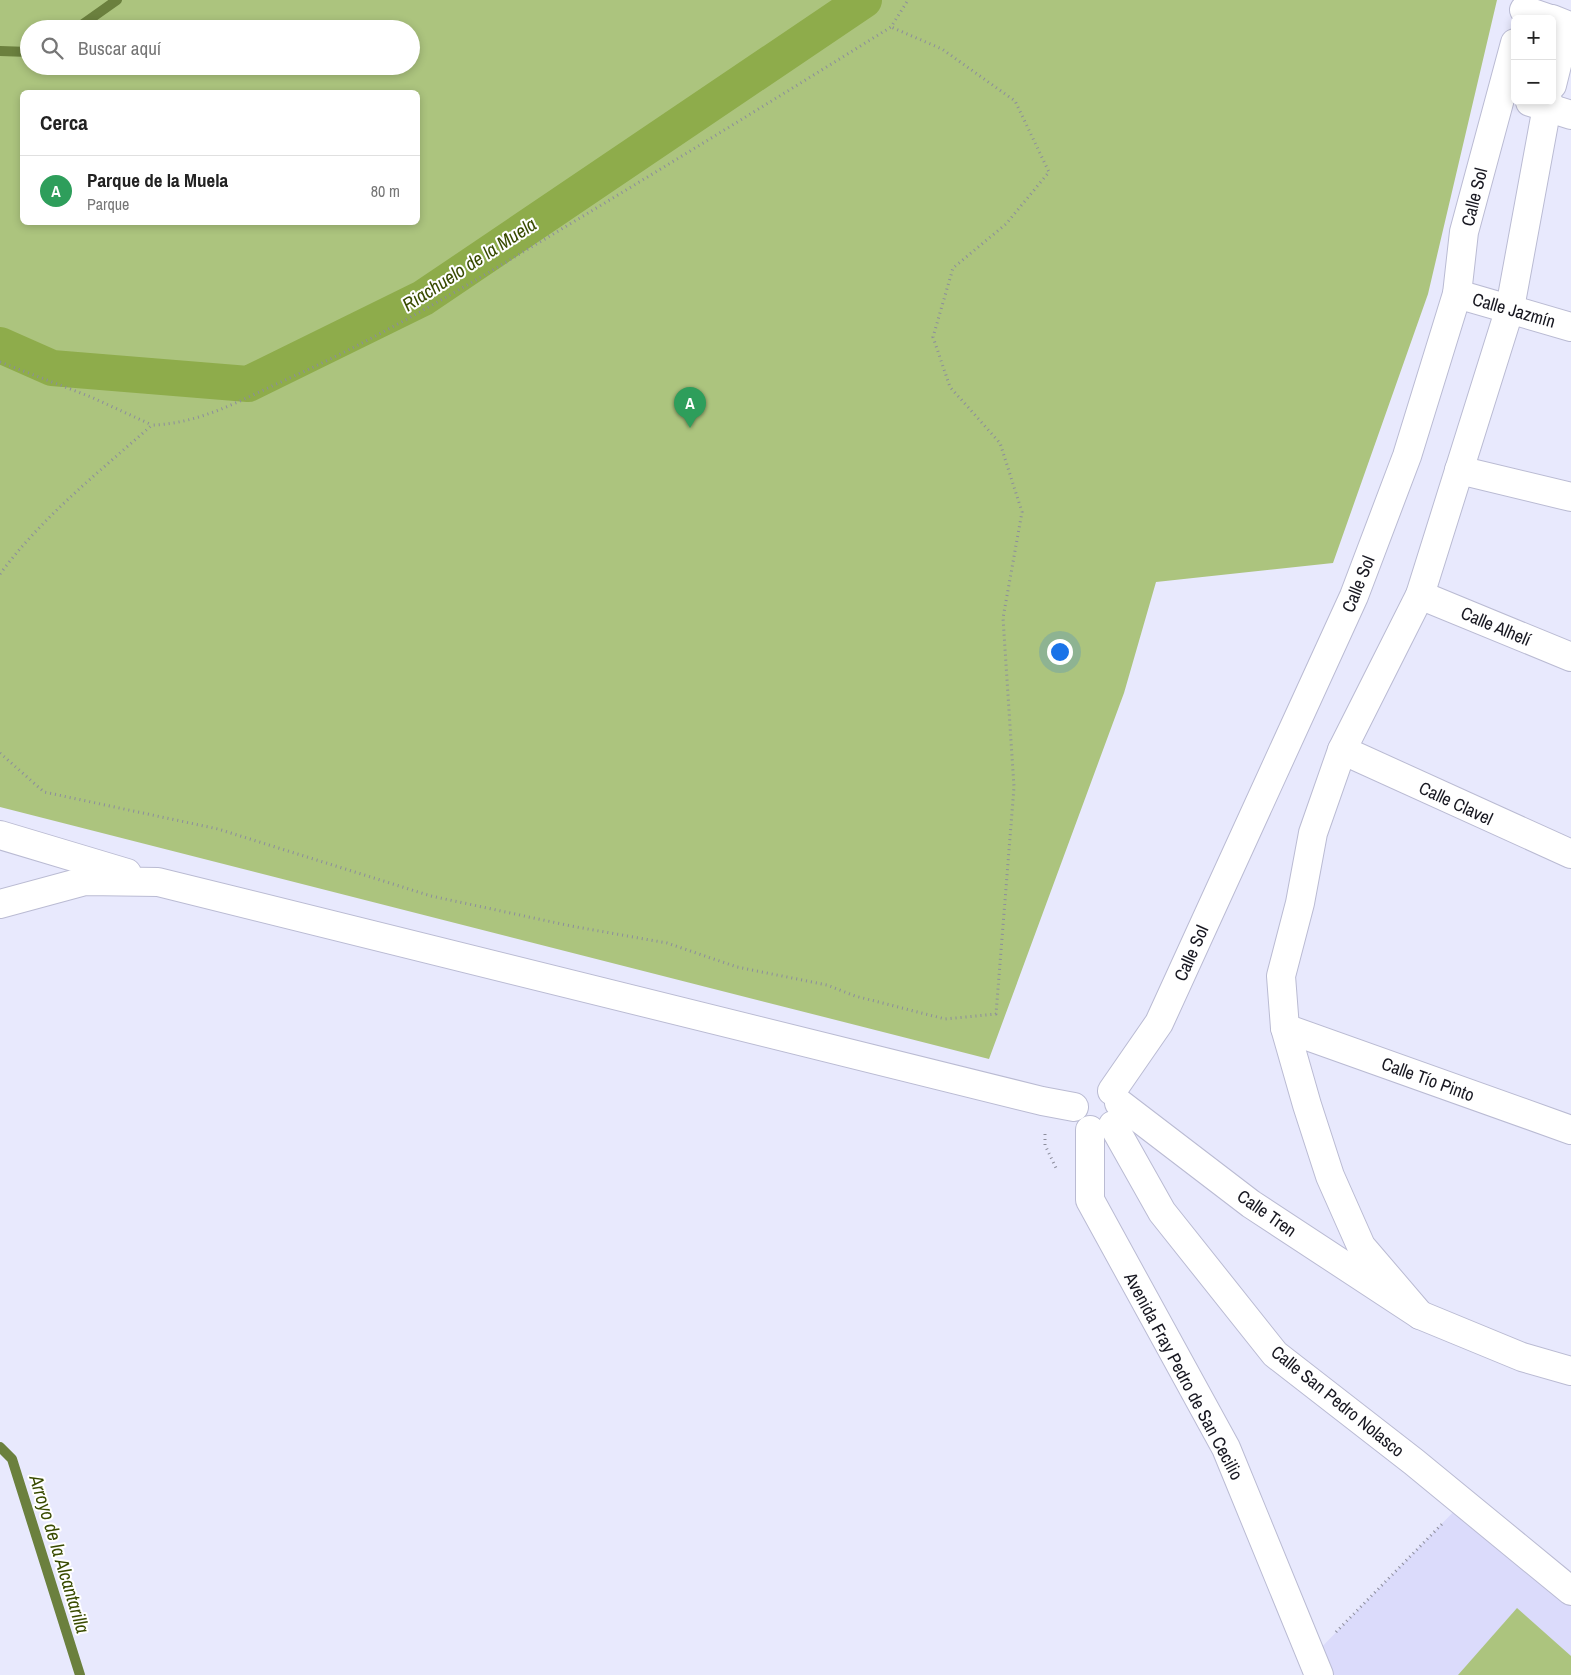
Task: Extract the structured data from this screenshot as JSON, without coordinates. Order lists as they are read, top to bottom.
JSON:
{
  "streets": {
    "street": [
      "Calle Sol",
      "Calle Jazmín",
      "Calle Alhelí",
      "Calle Clavel",
      "Calle Tío Pinto",
      "Calle Tren",
      "Avenida Fray Pedro de San Cecilio",
      "Calle San Pedro Nolasco"
    ]
  },
  "crossings": [
    ["Calle Sol", "Calle Jazmín"],
    ["Calle Sol", "Calle Tren"],
    ["Calle Sol", "Avenida Fray Pedro de San Cecilio"],
    ["Calle Sol", "Calle San Pedro Nolasco"],
    ["Calle Tío Pinto", "Calle Tren"],
    ["Calle Tren", "Avenida Fray Pedro de San Cecilio"],
    ["Calle Tren", "Calle San Pedro Nolasco"],
    ["Avenida Fray Pedro de San Cecilio", "Calle San Pedro Nolasco"]
  ],
  "water": ["Riachuelo de la Muela", "Arroyo de la Alcantarilla"],
  "page": {
    "map_buttons": ["+", "−"],
    "search": "Buscar aquí",
    "heading": "Cerca",
    "list": [
      {
        "mark": "A",
        "name": "Parque de la Muela",
        "note": "Parque",
        "value": "80 m"
      }
    ],
    "pins": "A"
  }
}
